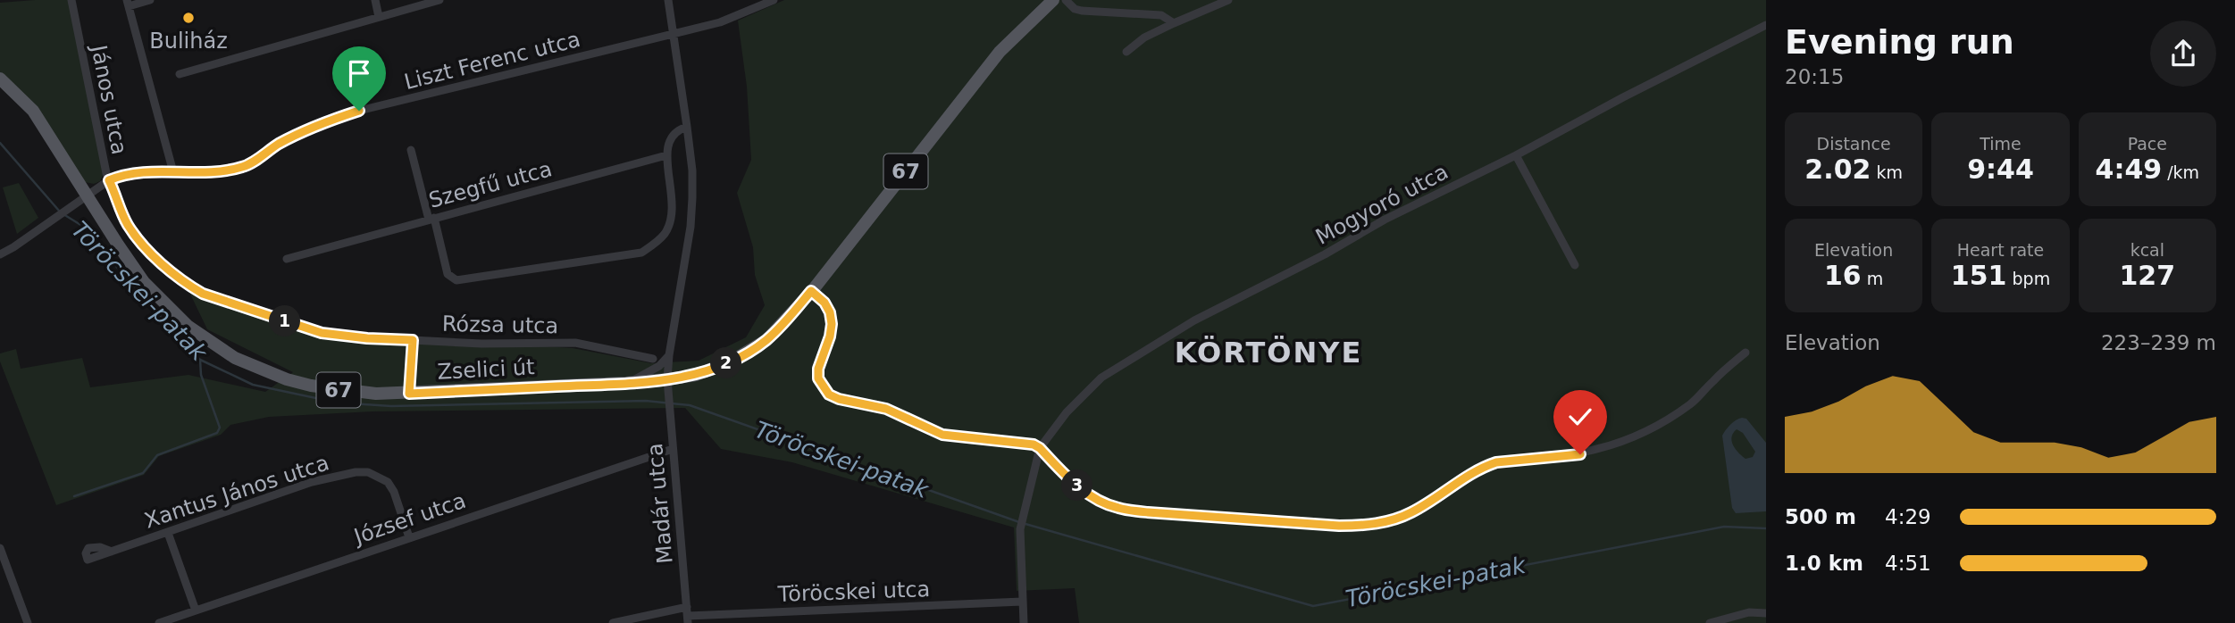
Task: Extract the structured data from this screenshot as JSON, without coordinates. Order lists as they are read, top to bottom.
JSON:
{
  "streets": {
    "main road": ["67", "Zselici út"],
    "street": [
      "Liszt Ferenc utca",
      "János utca",
      "Szegfű utca",
      "Mogyoró utca",
      "Rózsa utca",
      "Xantus János utca",
      "Madár utca",
      "József utca",
      "Töröcskei utca"
    ]
  },
  "crossings": [
    ["Liszt Ferenc utca", "János utca"],
    ["Liszt Ferenc utca", "Rózsa utca"],
    ["Liszt Ferenc utca", "Madár utca"],
    ["János utca", "Rózsa utca"],
    ["János utca", "Zselici út"],
    ["67", "Zselici út"],
    ["67", "Madár utca"],
    ["Xantus János utca", "József utca"],
    ["Madár utca", "József utca"],
    ["Madár utca", "Töröcskei utca"]
  ],
  "districts": ["KÖRTÖNYE"],
  "water": ["Töröcskei-patak"],
  "places": ["Buliház"],
  "page": {
    "heading": ["Evening run", "20:15"],
    "stats": [
      ["Distance", "2.02 km"],
      ["Time", "9:44"],
      ["Pace", "4:49 /km"],
      ["Elevation", "16 m"],
      ["Heart rate", "151 bpm"],
      ["kcal", "127"]
    ],
    "pins": ["1", "2", "3"],
    "chart": ["Elevation", "223–239 m"],
    "list": [
      {
        "name": "500 m",
        "note": "4:29"
      },
      {
        "name": "1.0 km",
        "note": "4:51"
      }
    ]
  }
}
